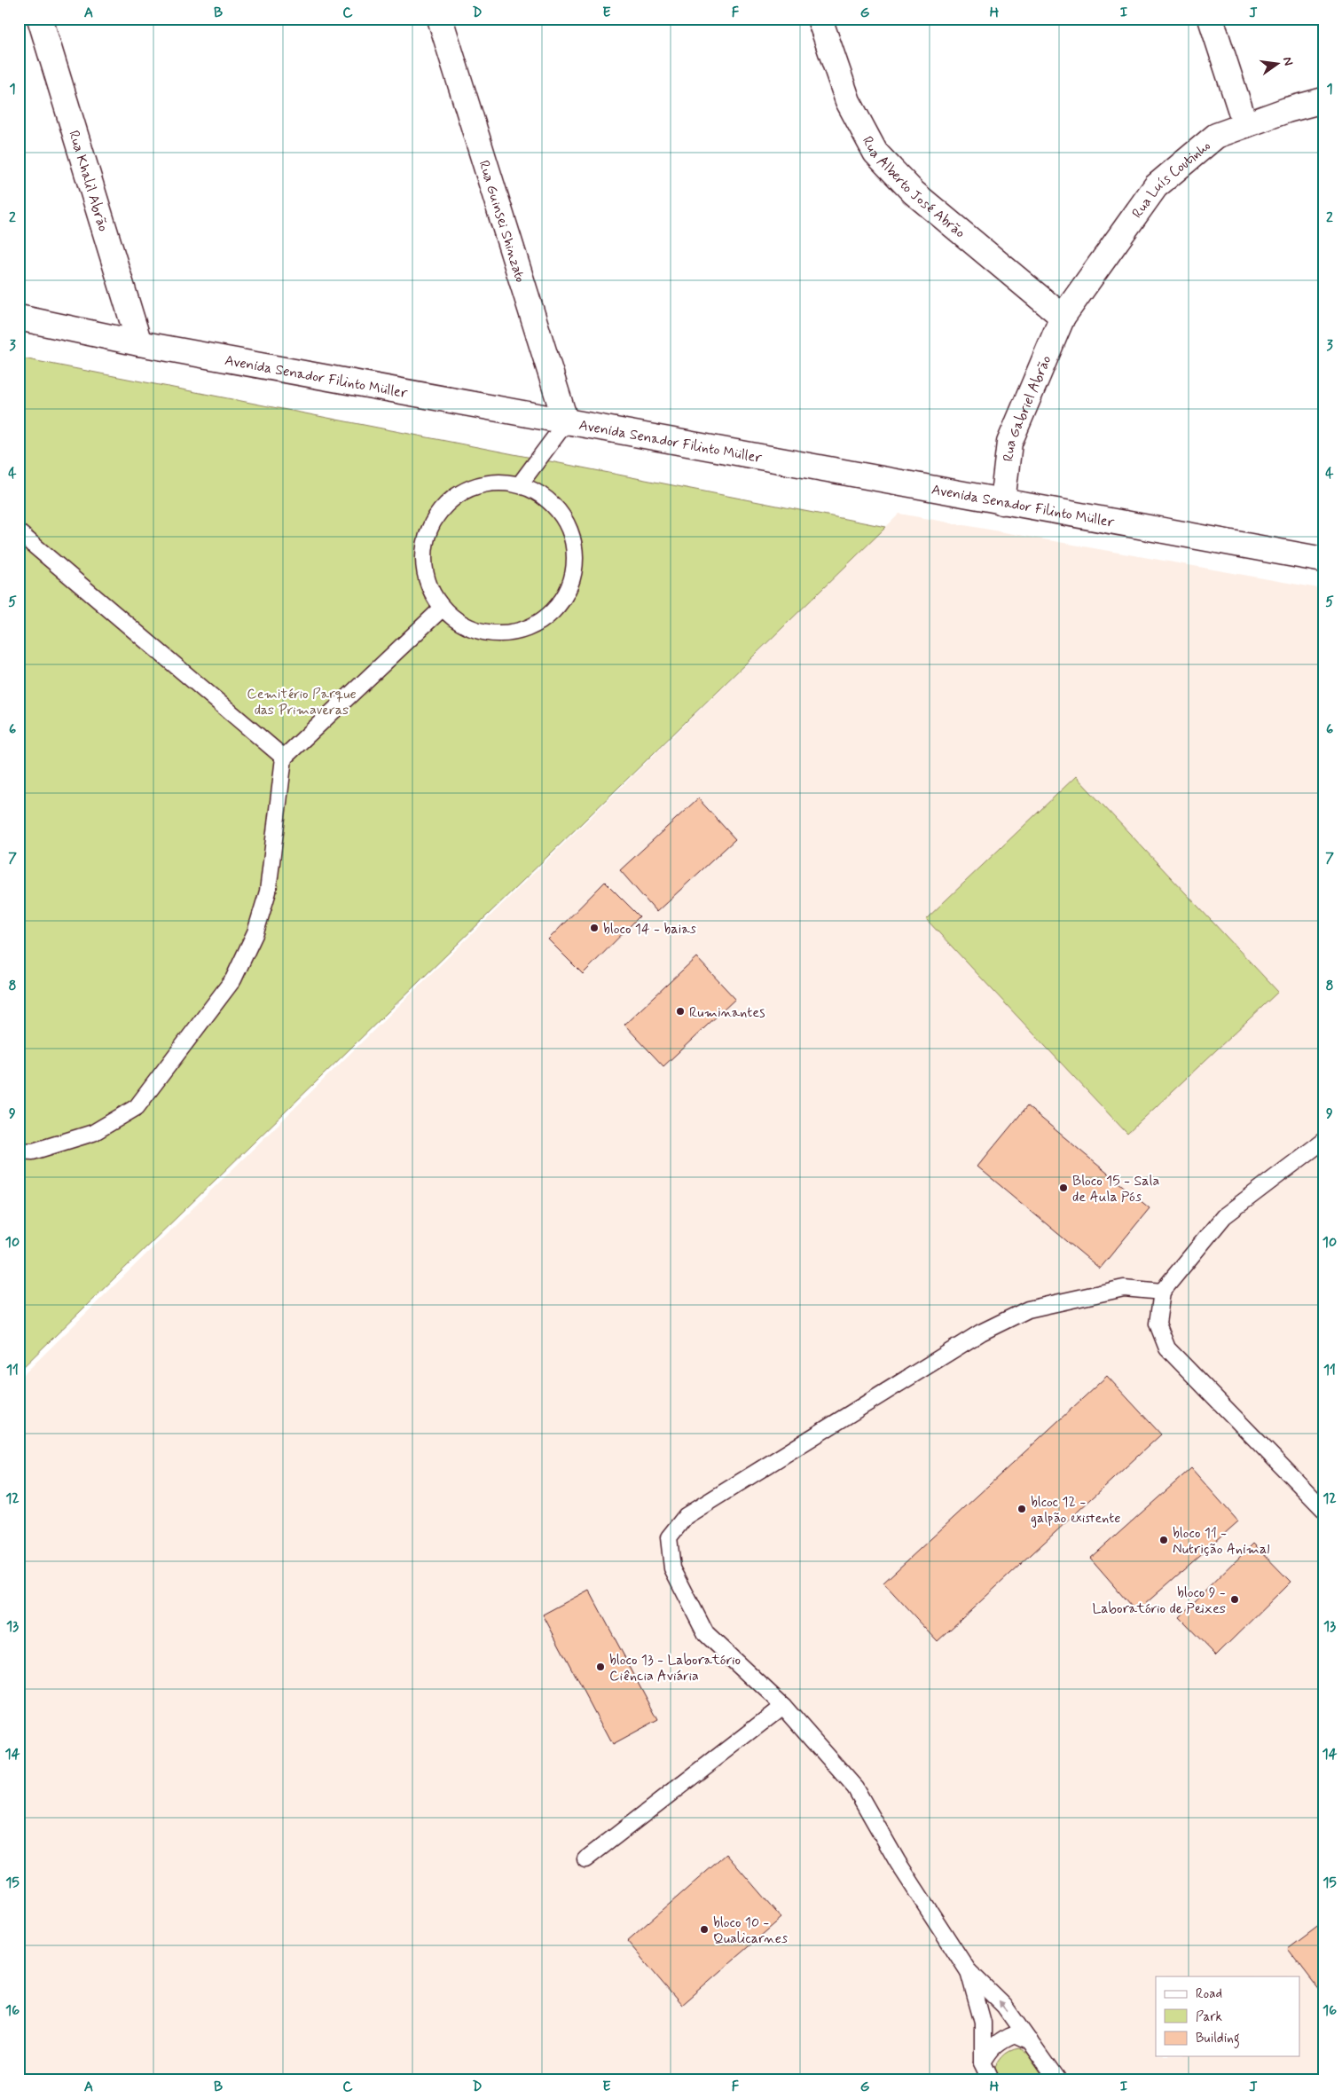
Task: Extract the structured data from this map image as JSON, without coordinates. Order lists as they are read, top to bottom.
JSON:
{
  "streets": {
    "street": [
      "Rua Luís Coutinho",
      "Rua Khalil Abrão",
      "Rua Alberto José Abrão",
      "Rua Guinsei Shinzato",
      "Avenida Senador Filinto Müller",
      "Rua Gabriel Abrão"
    ]
  },
  "crossings": [
    ["Rua Luís Coutinho", "Rua Alberto José Abrão"],
    ["Rua Luís Coutinho", "Rua Gabriel Abrão"],
    ["Rua Khalil Abrão", "Avenida Senador Filinto Müller"],
    ["Rua Alberto José Abrão", "Rua Gabriel Abrão"],
    ["Rua Guinsei Shinzato", "Avenida Senador Filinto Müller"],
    ["Avenida Senador Filinto Müller", "Rua Gabriel Abrão"]
  ],
  "parks": ["Cemitério Parque das Primaveras"],
  "places": [
    "bloco 14 - baias",
    "Ruminantes",
    "Bloco 15 - Sala de Aula Pós",
    "blcoc 12 - galpão existente",
    "bloco 11 - Nutrição Animal",
    "bloco 9 - Laboratório de Peixes",
    "bloco 13 - Laboratório Ciência Aviária",
    "bloco 10 - Qualicarnes"
  ],
  "legend": ["Road", "Park", "Building"],
  "north": "right",
  "grid": {
    "columns": [
      "A",
      "B",
      "C",
      "D",
      "E",
      "F",
      "G",
      "H",
      "I",
      "J"
    ],
    "rows": [
      "1",
      "2",
      "3",
      "4",
      "5",
      "6",
      "7",
      "8",
      "9",
      "10",
      "11",
      "12",
      "13",
      "14",
      "15",
      "16"
    ]
  }
}
